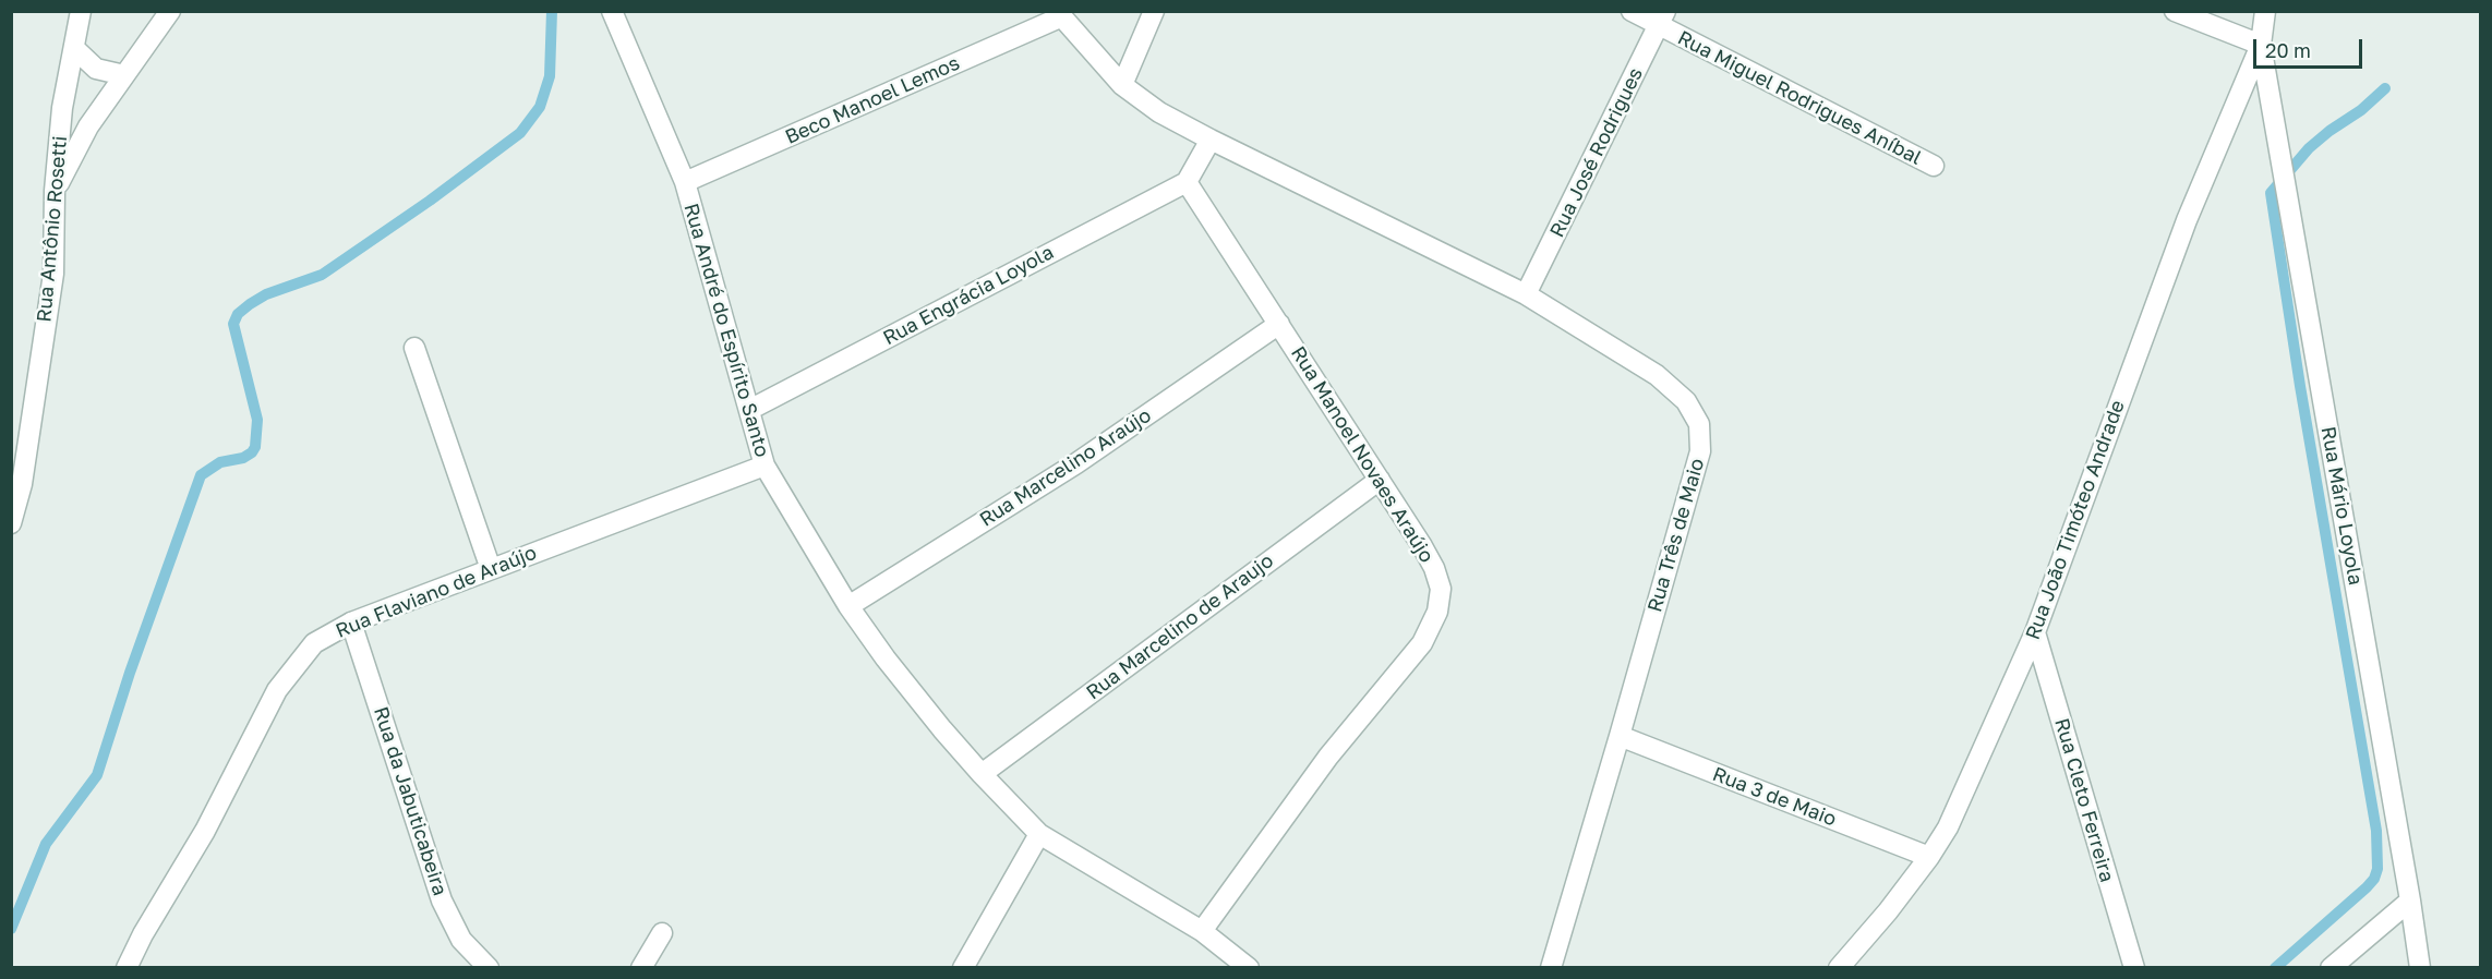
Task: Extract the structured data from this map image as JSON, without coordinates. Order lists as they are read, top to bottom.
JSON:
{
  "streets": {
    "street": [
      "Rua Miguel Rodrigues Aníbal",
      "Beco Manoel Lemos",
      "Rua José Rodrigues",
      "Rua Antônio Rosetti",
      "Rua Engrácia Loyola",
      "Rua André do Espírito Santo",
      "Rua Manoel Novaes Araújo",
      "Rua Marcelino Araújo",
      "Rua Mário Loyola",
      "Rua João Timóteo Andrade",
      "Rua Três de Maio",
      "Rua Flaviano de Araújo",
      "Rua Marcelino de Araujo",
      "Rua 3 de Maio",
      "Rua Cleto Ferreira",
      "Rua da Jabuticabeira"
    ]
  },
  "crossings": [
    ["Rua Miguel Rodrigues Aníbal", "Rua José Rodrigues"],
    ["Beco Manoel Lemos", "Rua André do Espírito Santo"],
    ["Rua José Rodrigues", "Rua Três de Maio"],
    ["Rua Engrácia Loyola", "Rua André do Espírito Santo"],
    ["Rua Engrácia Loyola", "Rua Manoel Novaes Araújo"],
    ["Rua André do Espírito Santo", "Rua Manoel Novaes Araújo"],
    ["Rua André do Espírito Santo", "Rua Marcelino Araújo"],
    ["Rua André do Espírito Santo", "Rua Flaviano de Araújo"],
    ["Rua André do Espírito Santo", "Rua Marcelino de Araujo"],
    ["Rua Manoel Novaes Araújo", "Rua Marcelino Araújo"],
    ["Rua Manoel Novaes Araújo", "Rua Marcelino de Araujo"],
    ["Rua Mário Loyola", "Rua João Timóteo Andrade"],
    ["Rua João Timóteo Andrade", "Rua 3 de Maio"],
    ["Rua João Timóteo Andrade", "Rua Cleto Ferreira"],
    ["Rua Três de Maio", "Rua 3 de Maio"],
    ["Rua Flaviano de Araújo", "Rua da Jabuticabeira"]
  ],
  "scale_bar": "20 m"
}
